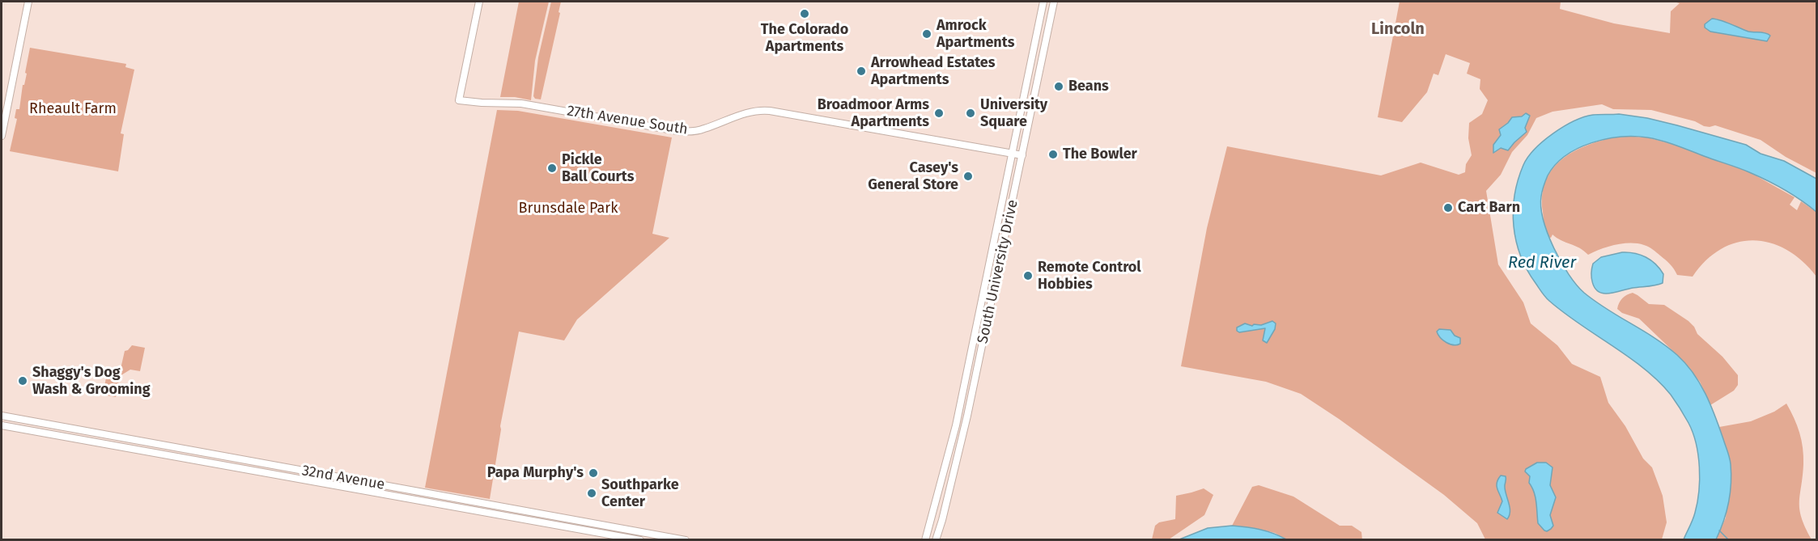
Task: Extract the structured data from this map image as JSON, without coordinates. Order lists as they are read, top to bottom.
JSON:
{
  "streets": {
    "main road": ["27th Avenue South", "South University Drive", "32nd Avenue"]
  },
  "crossings": [
    ["27th Avenue South", "South University Drive"]
  ],
  "districts": ["Lincoln"],
  "water": ["Red River"],
  "parks": ["Rheault Farm", "Brunsdale Park"],
  "places": [
    "The Colorado Apartments",
    "Amrock Apartments",
    "Arrowhead Estates Apartments",
    "Beans",
    "Broadmoor Arms Apartments",
    "University Square",
    "The Bowler",
    "Pickle Ball Courts",
    "Casey's General Store",
    "Cart Barn",
    "Remote Control Hobbies",
    "Shaggy's Dog Wash & Grooming",
    "Papa Murphy's",
    "Southparke Center"
  ]
}
